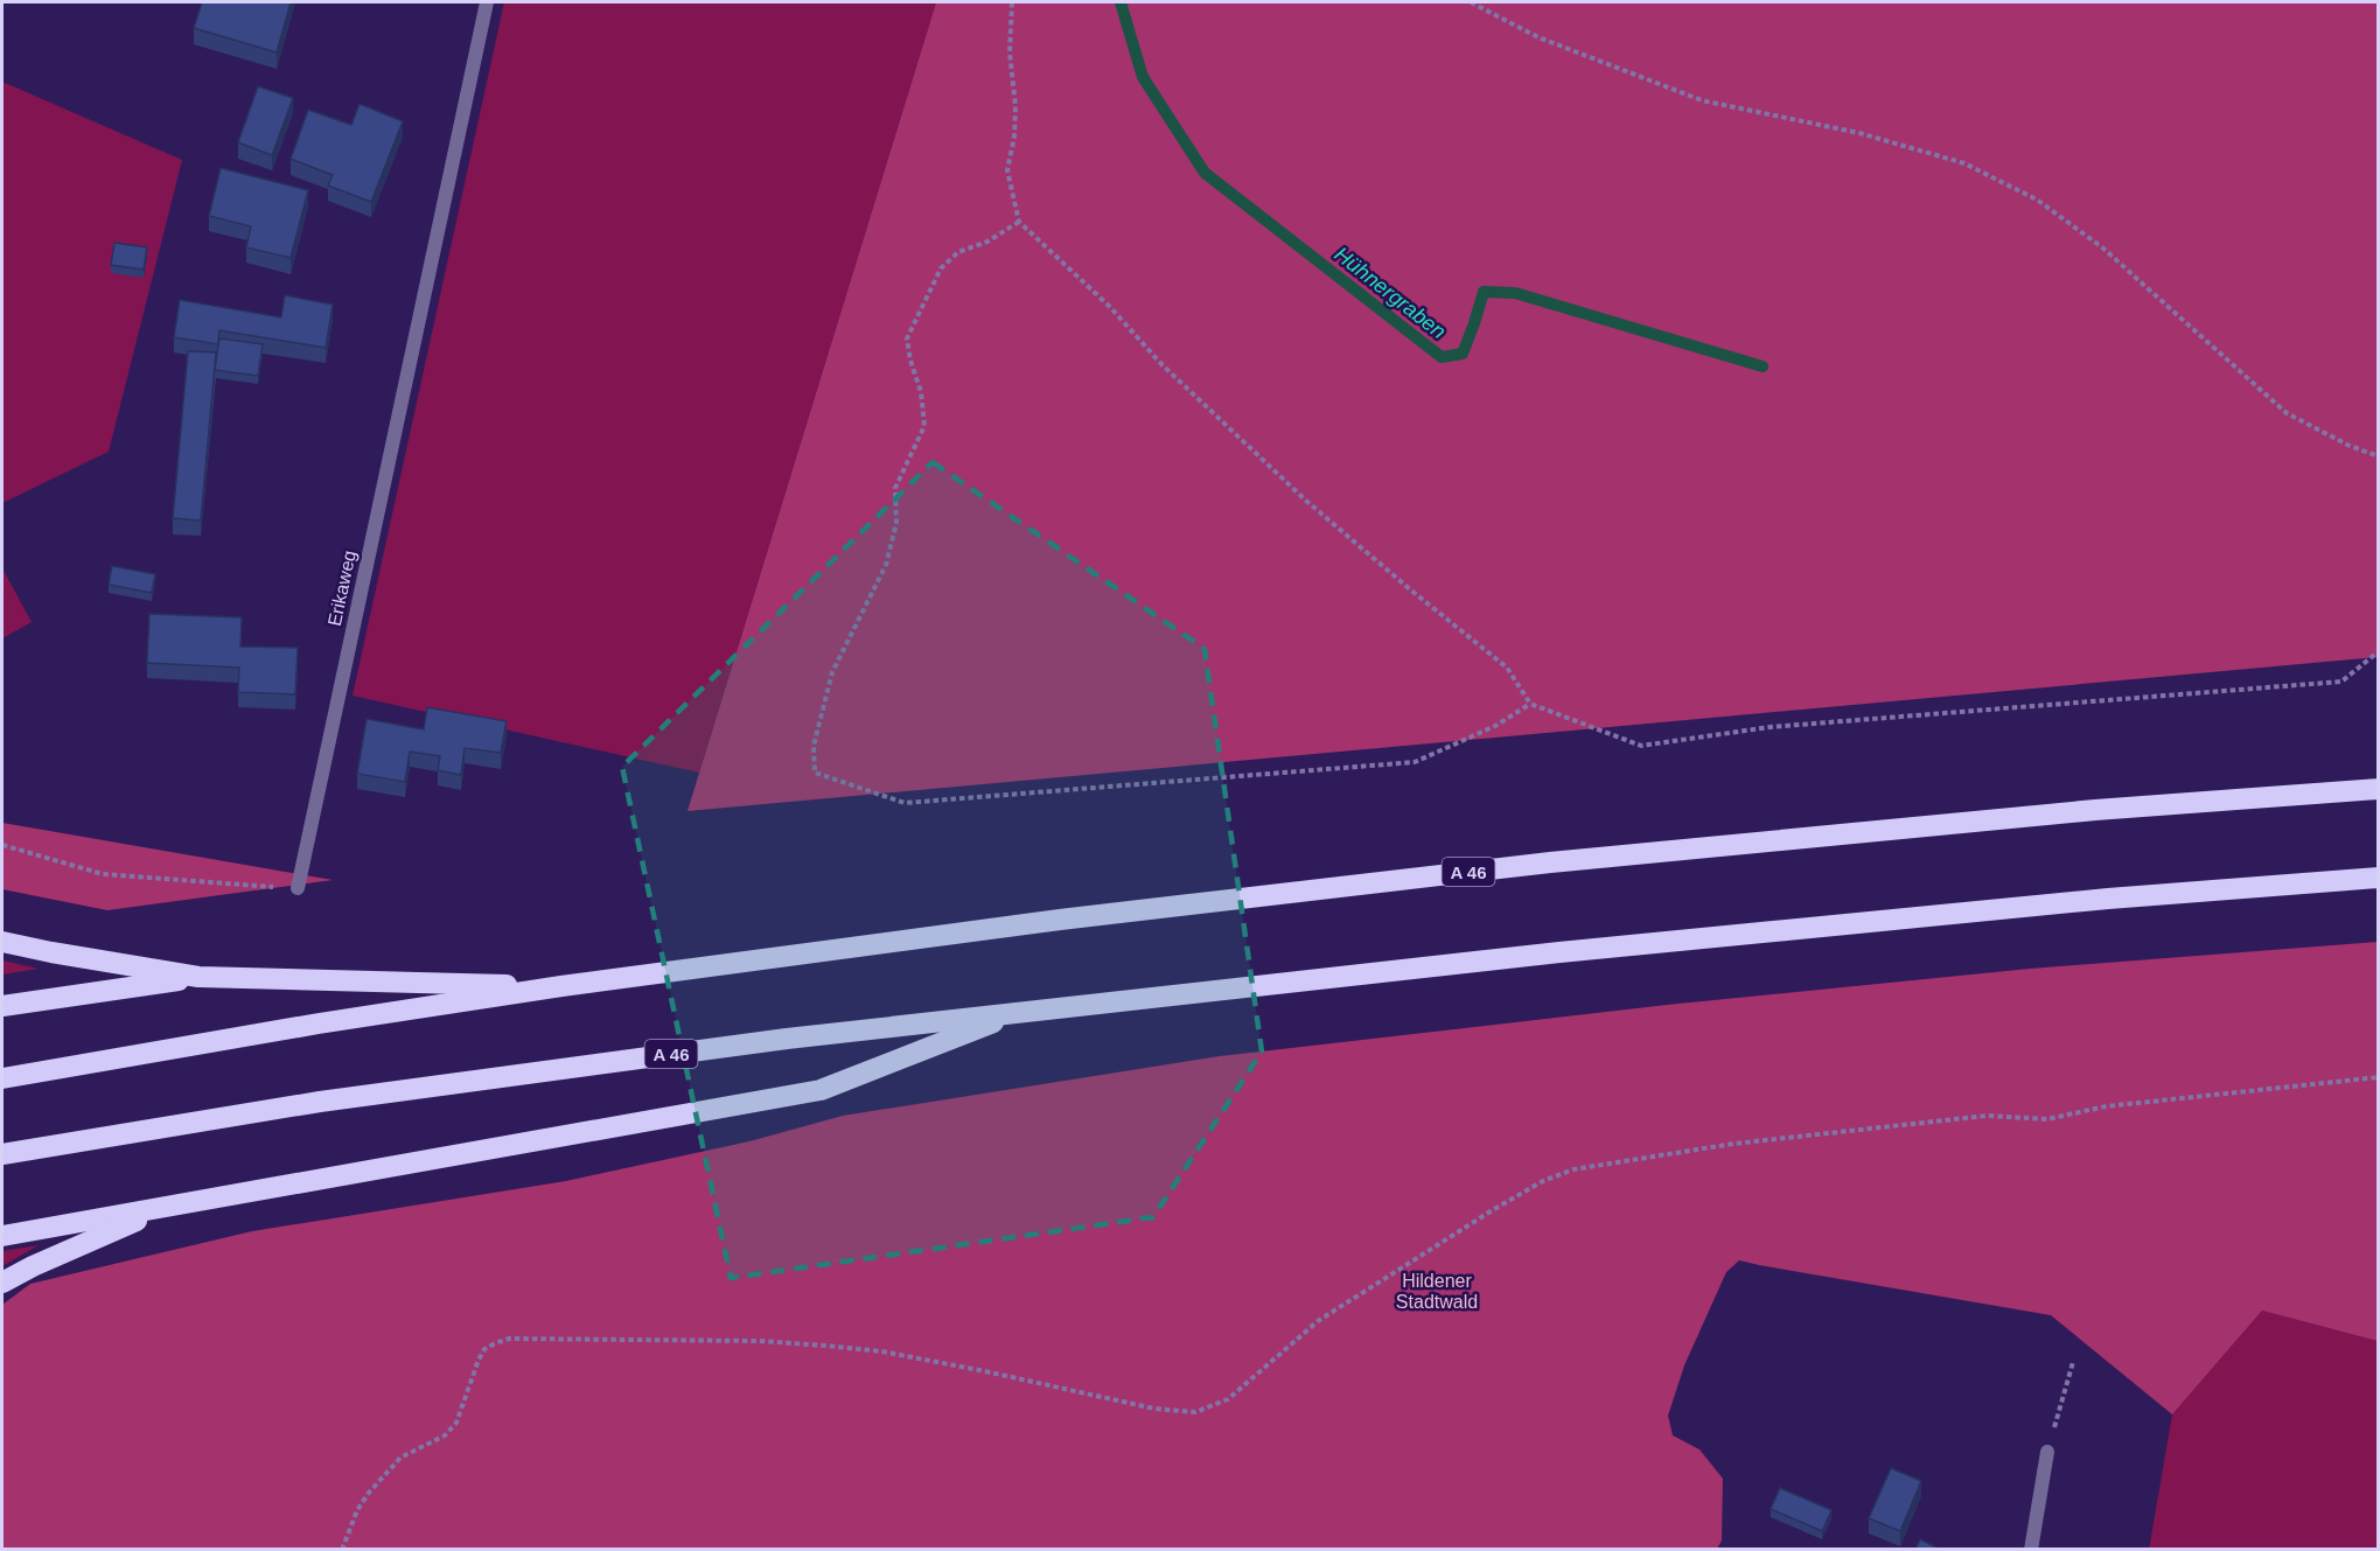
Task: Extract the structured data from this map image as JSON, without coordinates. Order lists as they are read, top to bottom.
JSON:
{
  "streets": {
    "highway": ["A 46"],
    "street": ["Erikaweg"]
  },
  "water": ["Hühnergraben"],
  "parks": ["Hildener Stadtwald"]
}
